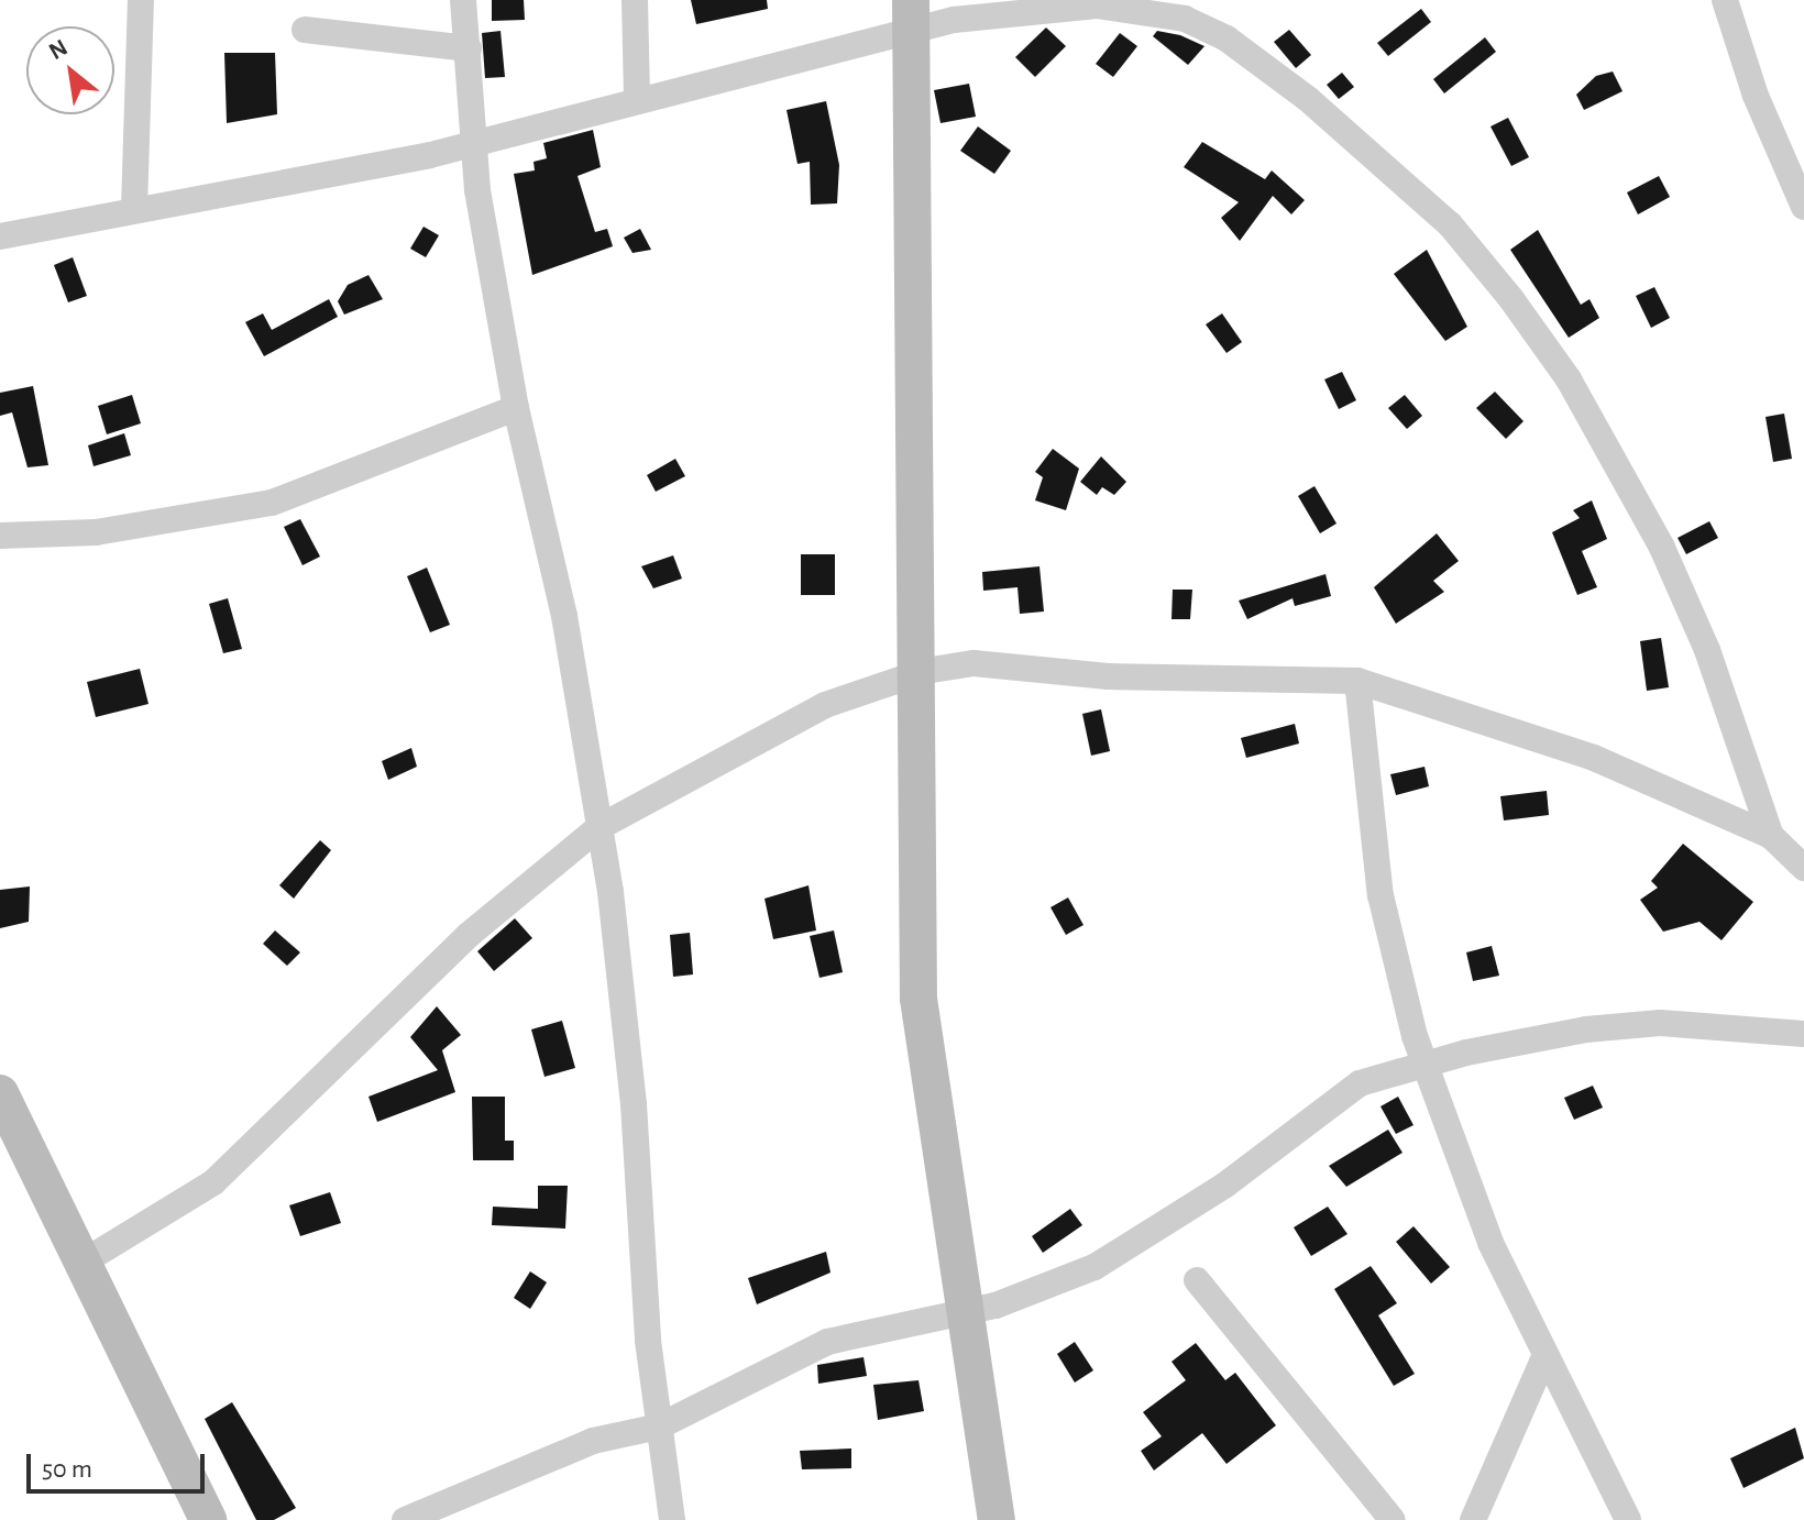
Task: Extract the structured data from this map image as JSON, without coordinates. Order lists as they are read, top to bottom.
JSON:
{
  "scale_bar": "50 m",
  "north": "top left"
}
